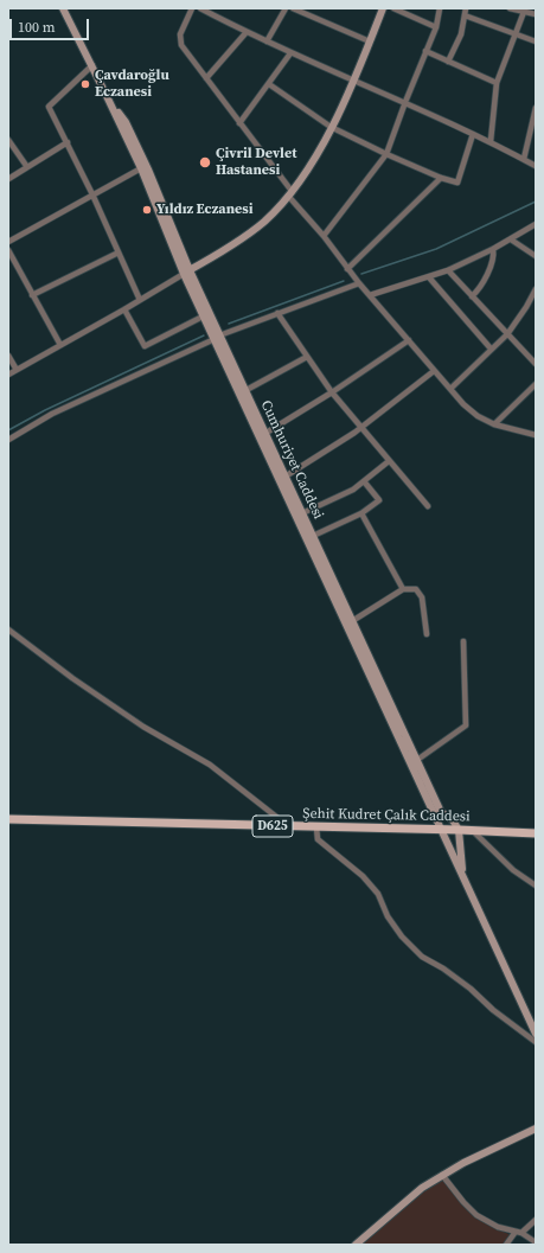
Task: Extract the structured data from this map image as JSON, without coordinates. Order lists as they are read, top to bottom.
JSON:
{
  "streets": {
    "main road": ["Cumhuriyet Caddesi", "Şehit Kudret Çalık Caddesi", "D625"]
  },
  "crossings": [
    ["Cumhuriyet Caddesi", "Şehit Kudret Çalık Caddesi"]
  ],
  "places": ["Çavdaroğlu Eczanesi", "Çivril Devlet Hastanesi", "Yıldız Eczanesi"],
  "scale_bar": "100 m"
}
